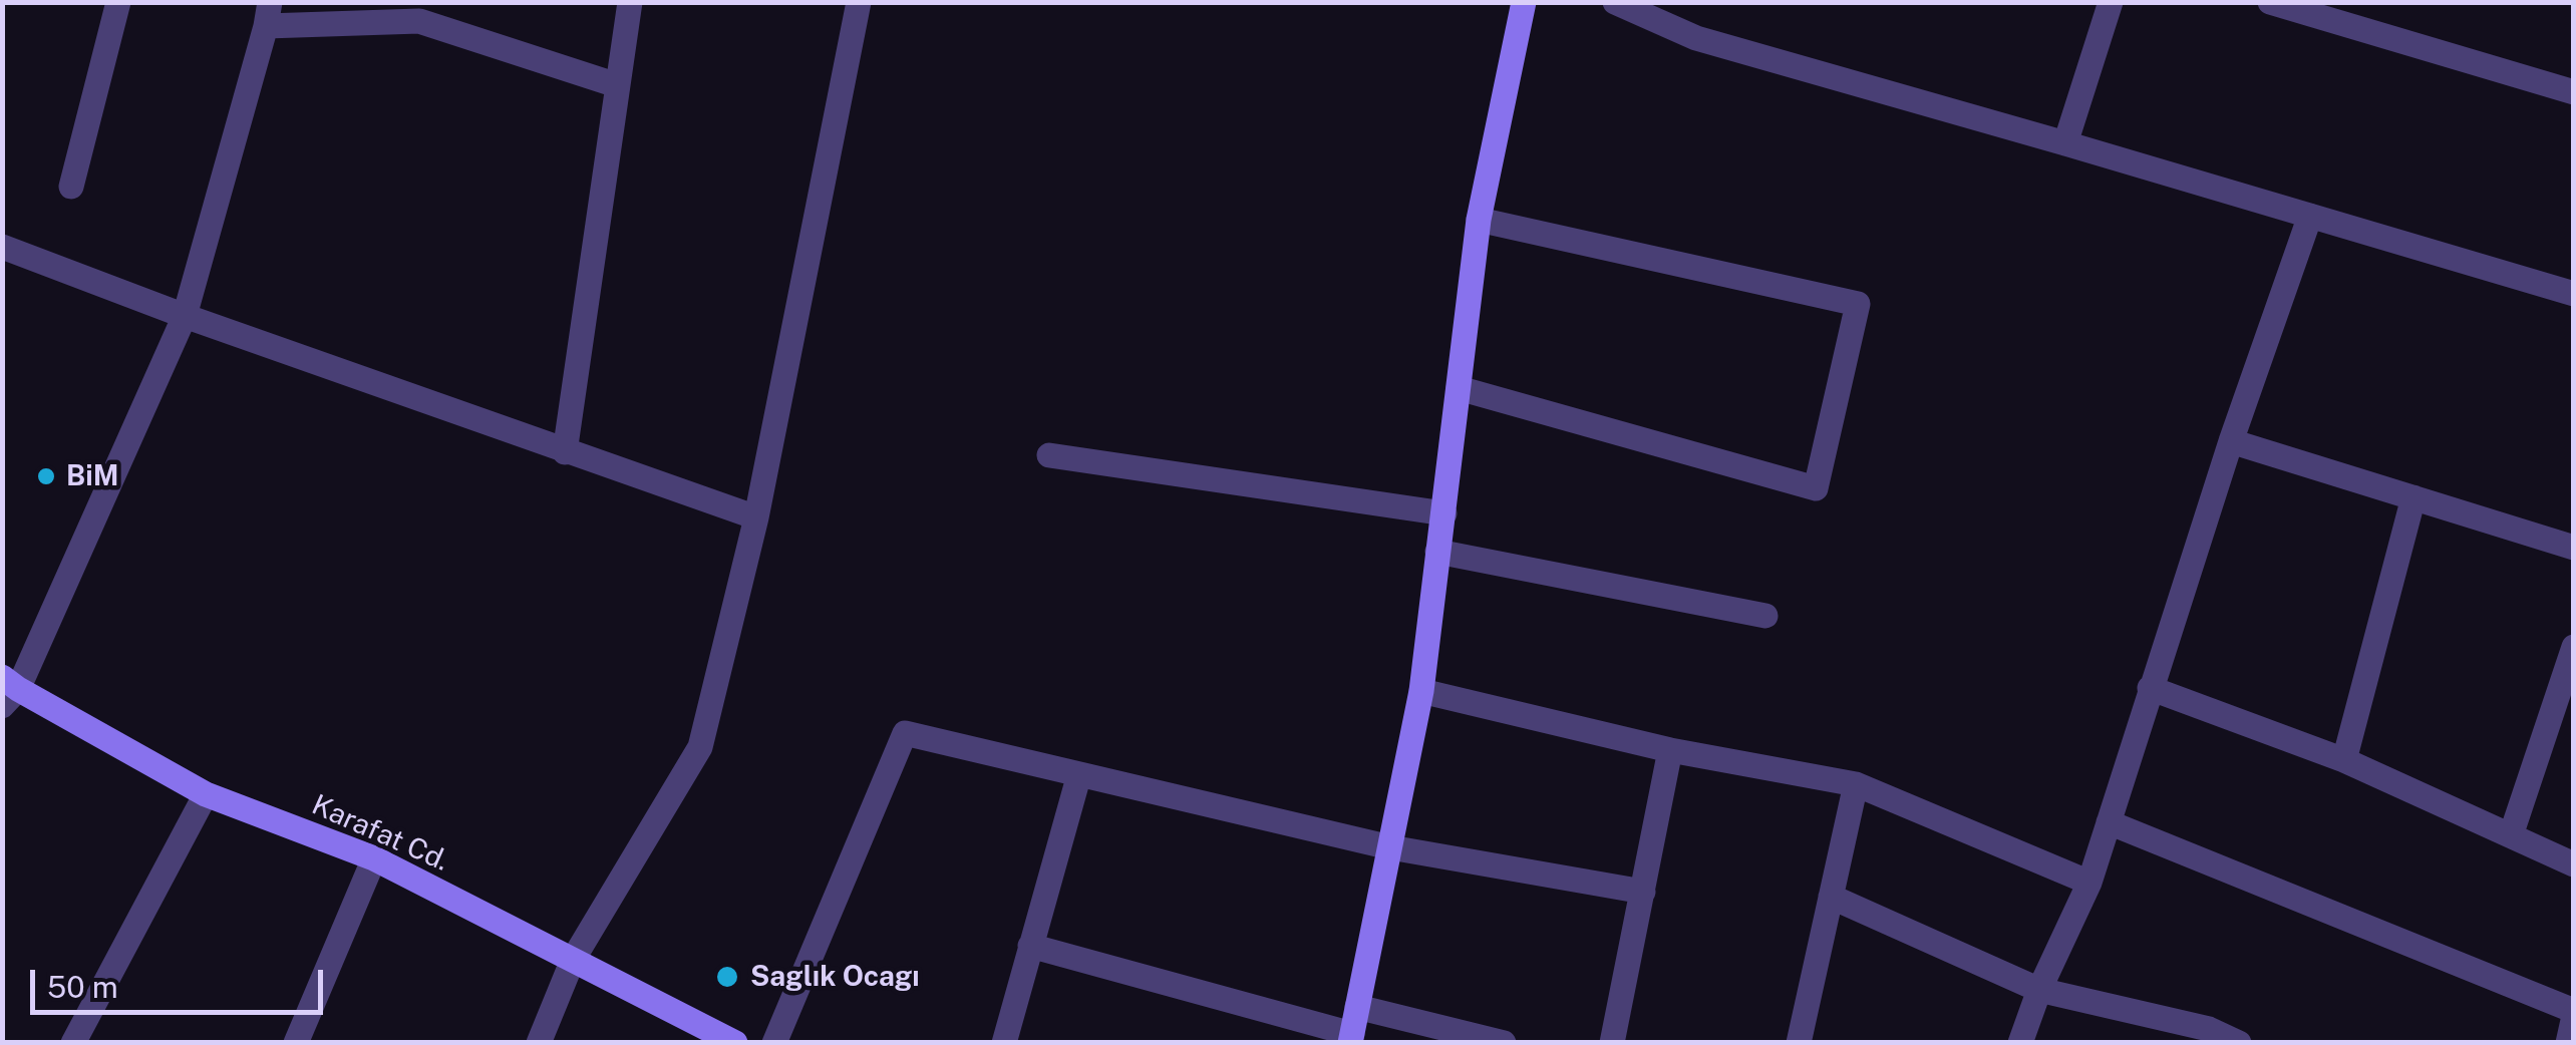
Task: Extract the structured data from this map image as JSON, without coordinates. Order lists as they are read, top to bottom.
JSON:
{
  "streets": {
    "main road": ["Karafat Cd."]
  },
  "places": ["BiM", "Saglık Ocagı"],
  "scale_bar": "50 m"
}
